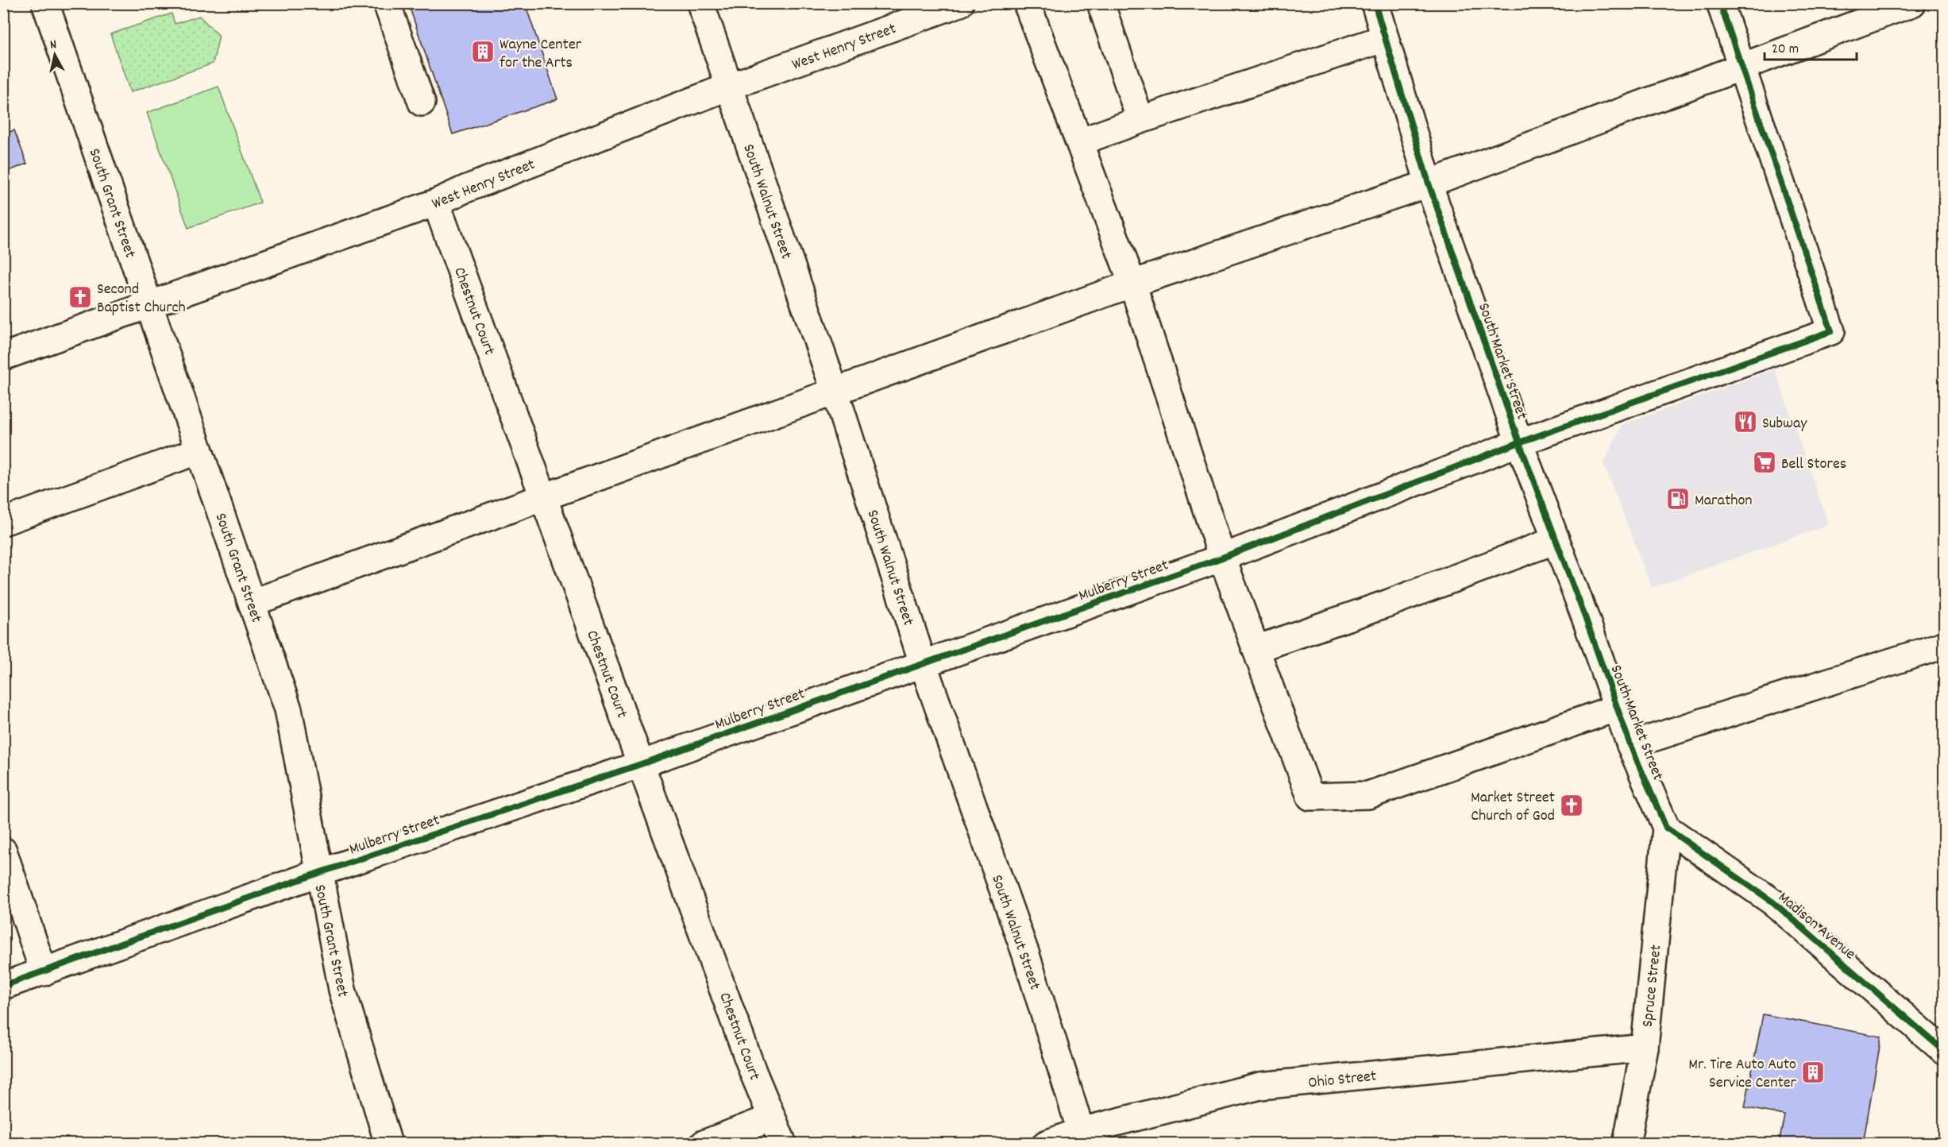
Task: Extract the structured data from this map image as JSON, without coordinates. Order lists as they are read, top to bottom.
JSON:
{
  "streets": {
    "street": [
      "West Henry Street",
      "South Walnut Street",
      "South Grant Street",
      "Chestnut Court",
      "South Market Street",
      "Mulberry Street",
      "Madison Avenue",
      "Spruce Street",
      "Ohio Street"
    ]
  },
  "crossings": [
    ["West Henry Street", "South Walnut Street"],
    ["West Henry Street", "South Grant Street"],
    ["West Henry Street", "Chestnut Court"],
    ["South Walnut Street", "Mulberry Street"],
    ["South Walnut Street", "Ohio Street"],
    ["South Grant Street", "Mulberry Street"],
    ["Chestnut Court", "Mulberry Street"],
    ["South Market Street", "Mulberry Street"],
    ["South Market Street", "Madison Avenue"],
    ["South Market Street", "Spruce Street"],
    ["Madison Avenue", "Spruce Street"],
    ["Spruce Street", "Ohio Street"]
  ],
  "places": {
    "building": ["Wayne Center for the Arts", "Mr. Tire Auto Auto Service Center"],
    "church": ["Second Baptist Church", "Market Street Church of God"],
    "restaurant": ["Subway"],
    "supermarket": ["Bell Stores"],
    "fuel station": ["Marathon"]
  },
  "scale_bar": "20 m",
  "north": "top"
}
